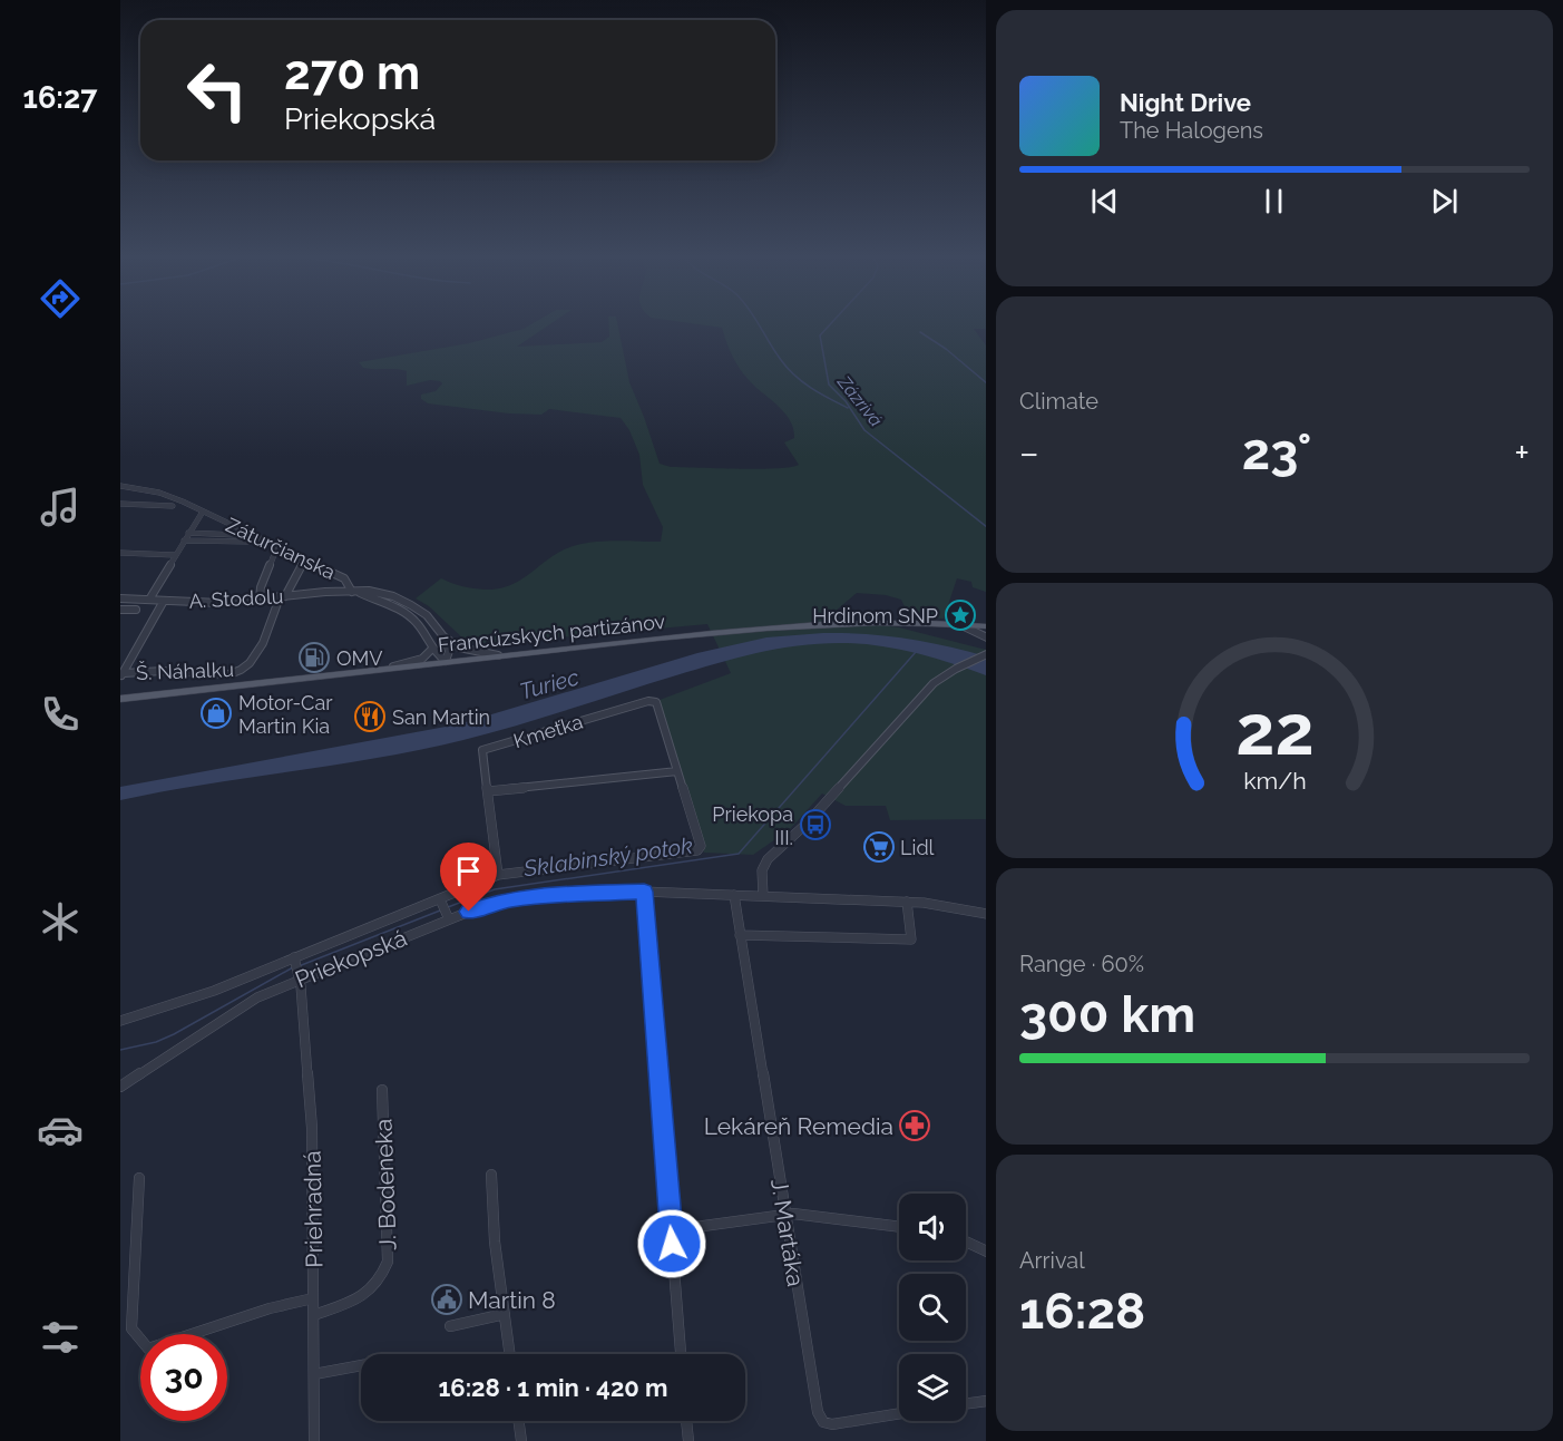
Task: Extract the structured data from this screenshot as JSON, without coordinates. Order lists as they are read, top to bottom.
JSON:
{
  "streets": {
    "main road": ["Francúzskych partizánov"],
    "street": [
      "Záturčianska",
      "A. Stodolu",
      "Š. Náhalku",
      "Kmeťka",
      "Priekopská",
      "J. Bodeneka",
      "Priehradná",
      "J. Martáka"
    ]
  },
  "crossings": [
    ["Záturčianska", "A. Stodolu"],
    ["Záturčianska", "Francúzskych partizánov"],
    ["Záturčianska", "Š. Náhalku"],
    ["A. Stodolu", "Š. Náhalku"],
    ["Priekopská", "Priehradná"],
    ["Priekopská", "J. Martáka"],
    ["J. Bodeneka", "Priehradná"]
  ],
  "water": ["Zázrivá", "Turiec", "Sklabinský potok"],
  "places": {
    "place": ["Hrdinom SNP"],
    "fuel station": ["OMV"],
    "shop": ["Motor-Car Martin Kia"],
    "restaurant": ["San Martin"],
    "bus stop": ["Priekopa III."],
    "supermarket": ["Lidl"],
    "pharmacy": ["Lekáreň Remedia"],
    "public building": ["Martin 8"]
  },
  "page": {
    "tabs": "16:27",
    "turn": ["270 m", "Priekopská"],
    "song": ["Night Drive", "The Halogens"],
    "tile": [
      "Climate",
      ["Range · 60%", "300 km"],
      ["Arrival", "16:28"]
    ],
    "heat": ["−", "23°", "+"],
    "limit": "30",
    "trip": "16:28 · 1 min · 420 m",
    "gauge": ["22", "km/h"]
  }
}
